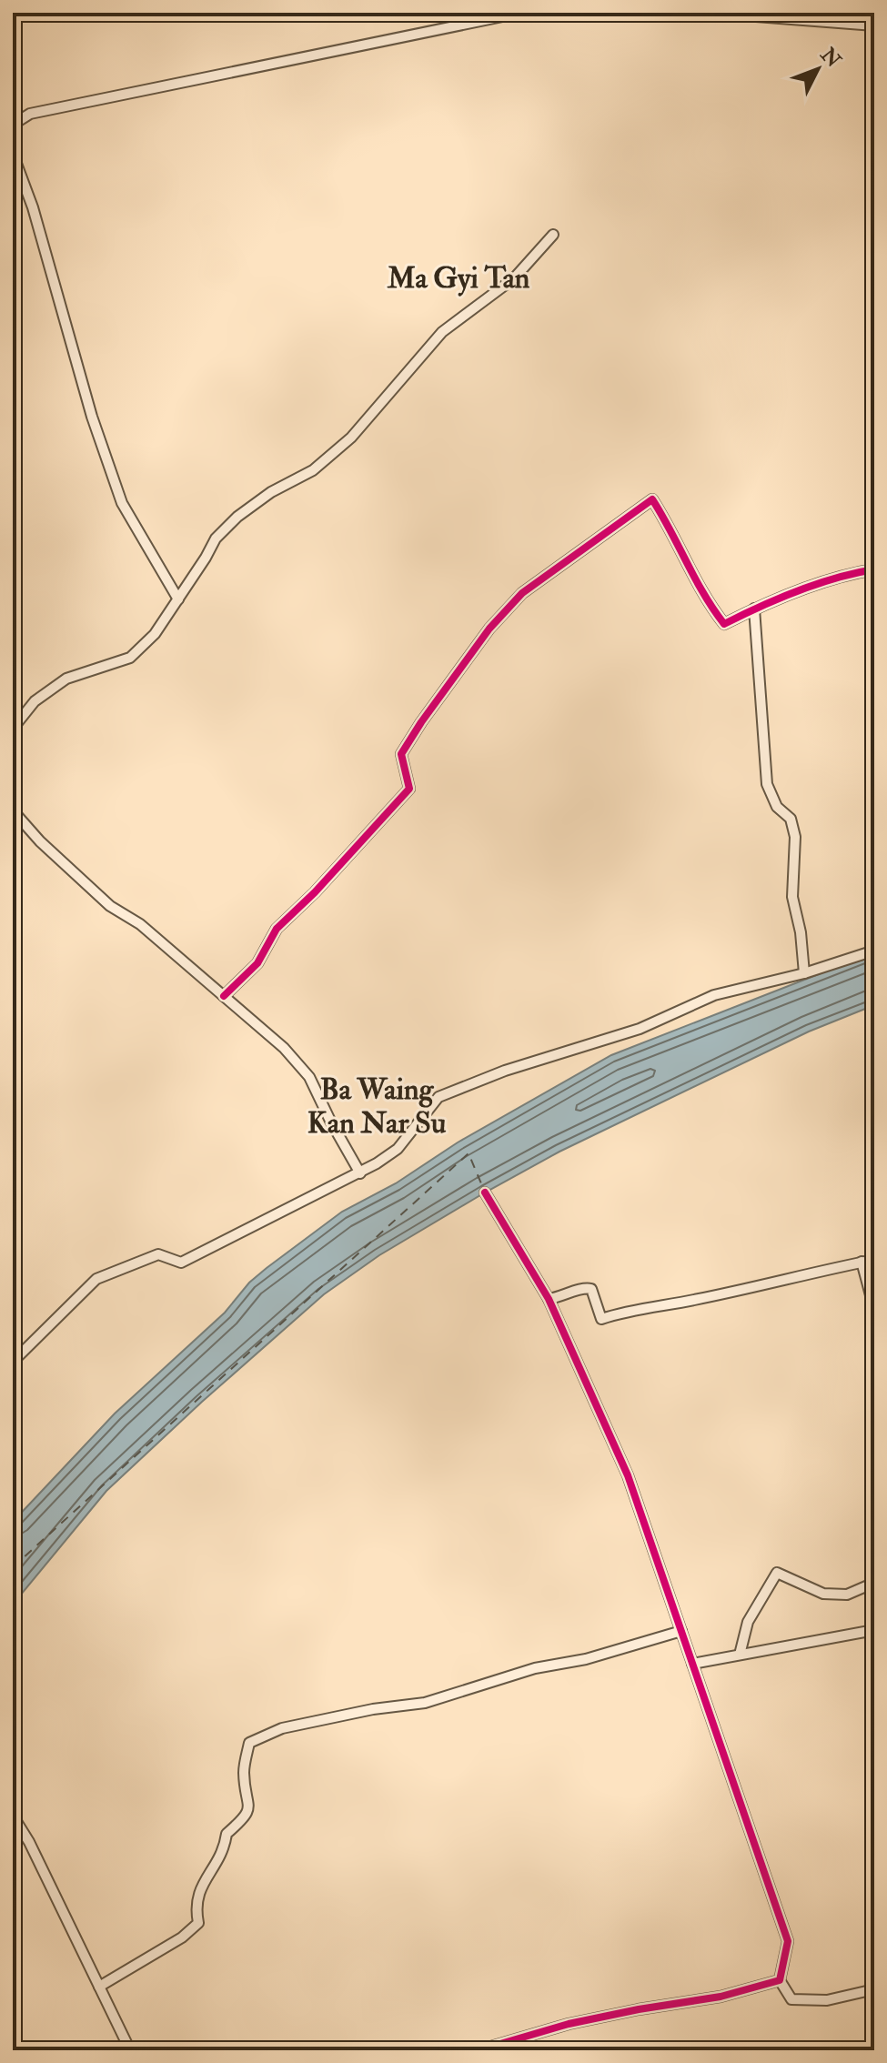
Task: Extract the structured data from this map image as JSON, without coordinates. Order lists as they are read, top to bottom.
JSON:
{
  "districts": ["Ma Gyi Tan", "Ba Waing Kan Nar Su"],
  "north": "top right"
}
